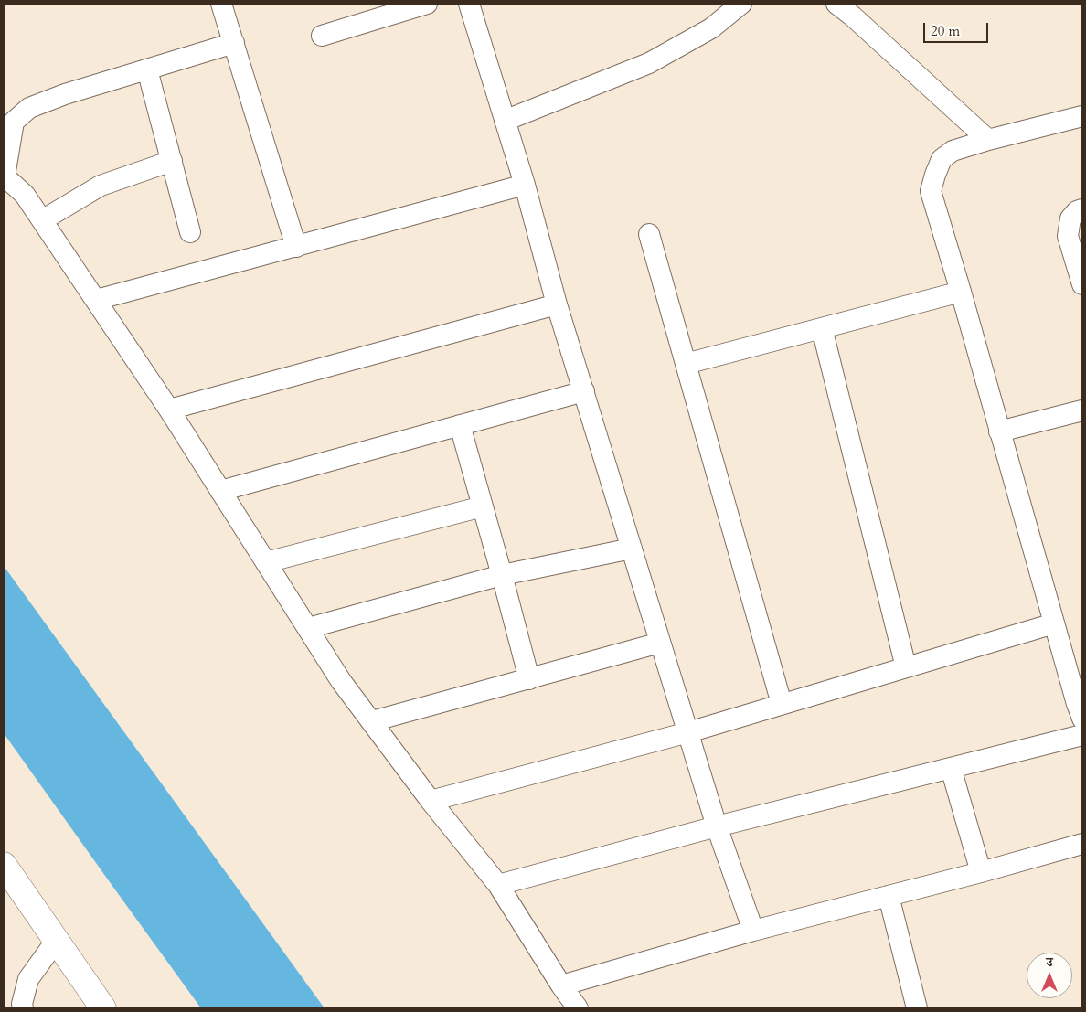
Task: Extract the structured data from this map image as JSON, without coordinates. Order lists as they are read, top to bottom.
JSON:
{
  "scale_bar": "20 m",
  "north": "top"
}
